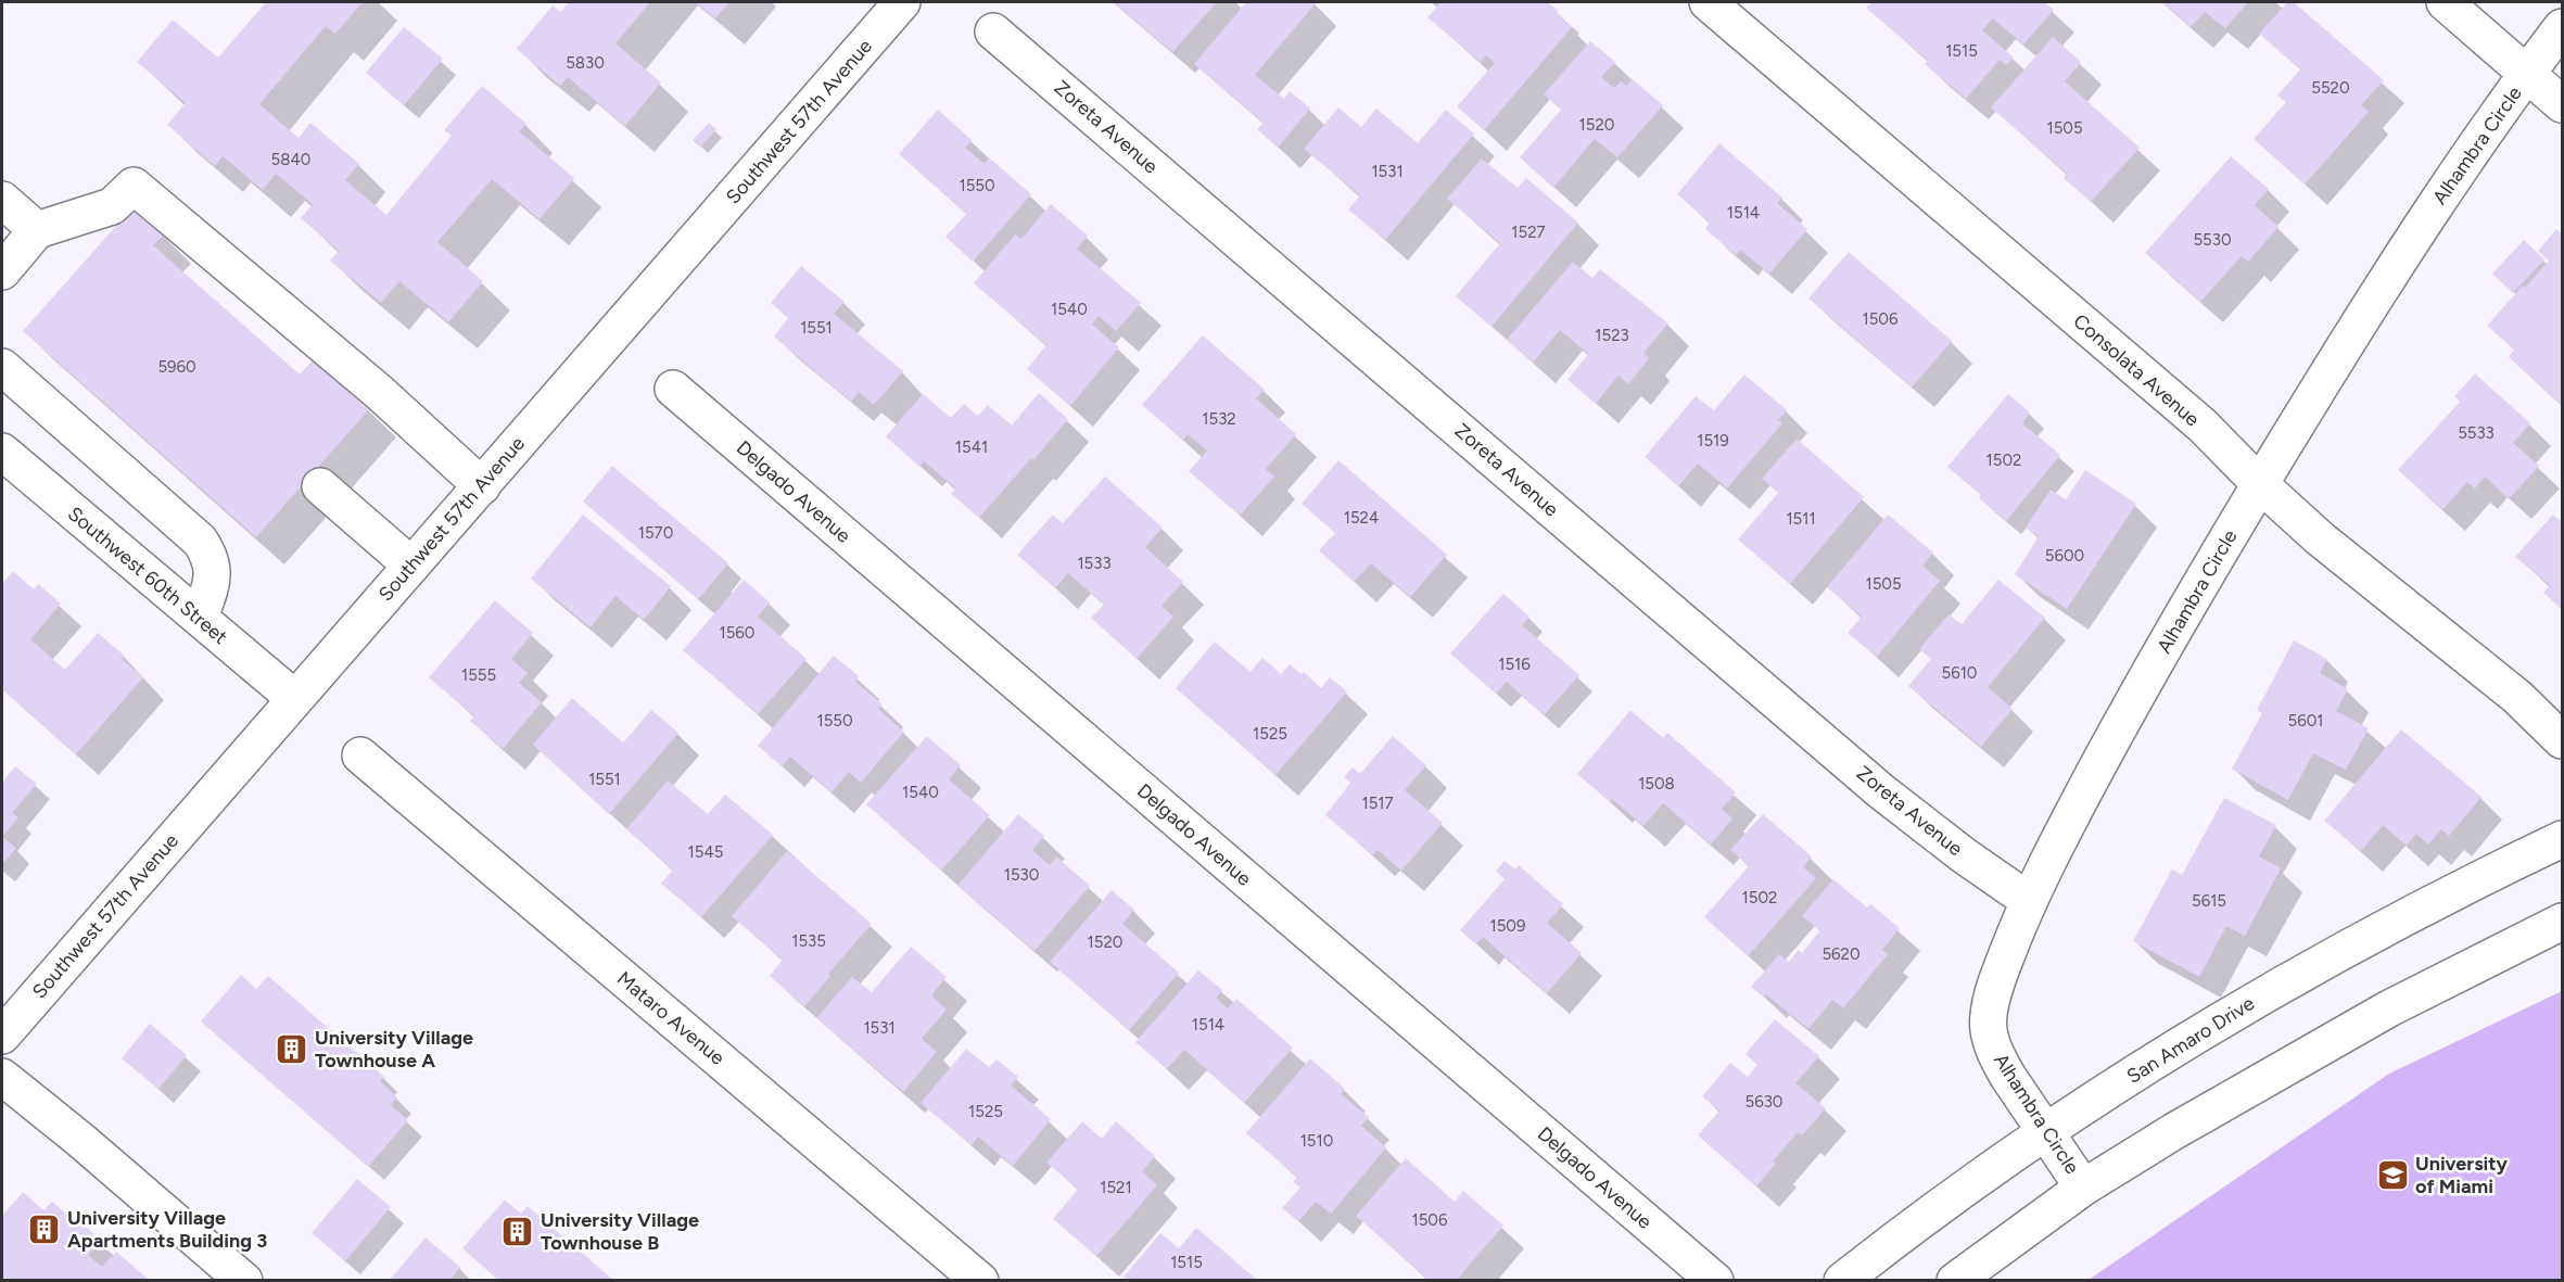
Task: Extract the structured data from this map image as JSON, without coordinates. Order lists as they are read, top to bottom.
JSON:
{
  "streets": {
    "street": [
      "Southwest 57th Avenue",
      "Zoreta Avenue",
      "Alhambra Circle",
      "Consolata Avenue",
      "Delgado Avenue",
      "Southwest 60th Street",
      "Mataro Avenue",
      "San Amaro Drive"
    ]
  },
  "crossings": [
    ["Southwest 57th Avenue", "Southwest 60th Street"],
    ["Zoreta Avenue", "Alhambra Circle"],
    ["Alhambra Circle", "Consolata Avenue"],
    ["Alhambra Circle", "San Amaro Drive"]
  ],
  "places": {
    "building": ["University Village Townhouse A", "University Village Apartments Building 3", "University Village Townhouse B"],
    "school or university": ["University of Miami"]
  },
  "house_numbers": [
    "1515",
    "5830",
    "5520",
    "1520",
    "1505",
    "5840",
    "1531",
    "1550",
    "1514",
    "1527",
    "5530",
    "1540",
    "1506",
    "1551",
    "1523",
    "5960",
    "1532",
    "5533",
    "1519",
    "1541",
    "1502",
    "1524",
    "1511",
    "1570",
    "5600",
    "1533",
    "1505",
    "1560",
    "1516",
    "5610",
    "1555",
    "1550",
    "5601",
    "1525",
    "1551",
    "1508",
    "1540",
    "1517",
    "1545",
    "1530",
    "1502",
    "5615",
    "1509",
    "1535",
    "1520",
    "5620",
    "1514",
    "1531",
    "5630",
    "1525",
    "1510",
    "1521",
    "1506",
    "1515"
  ]
}
